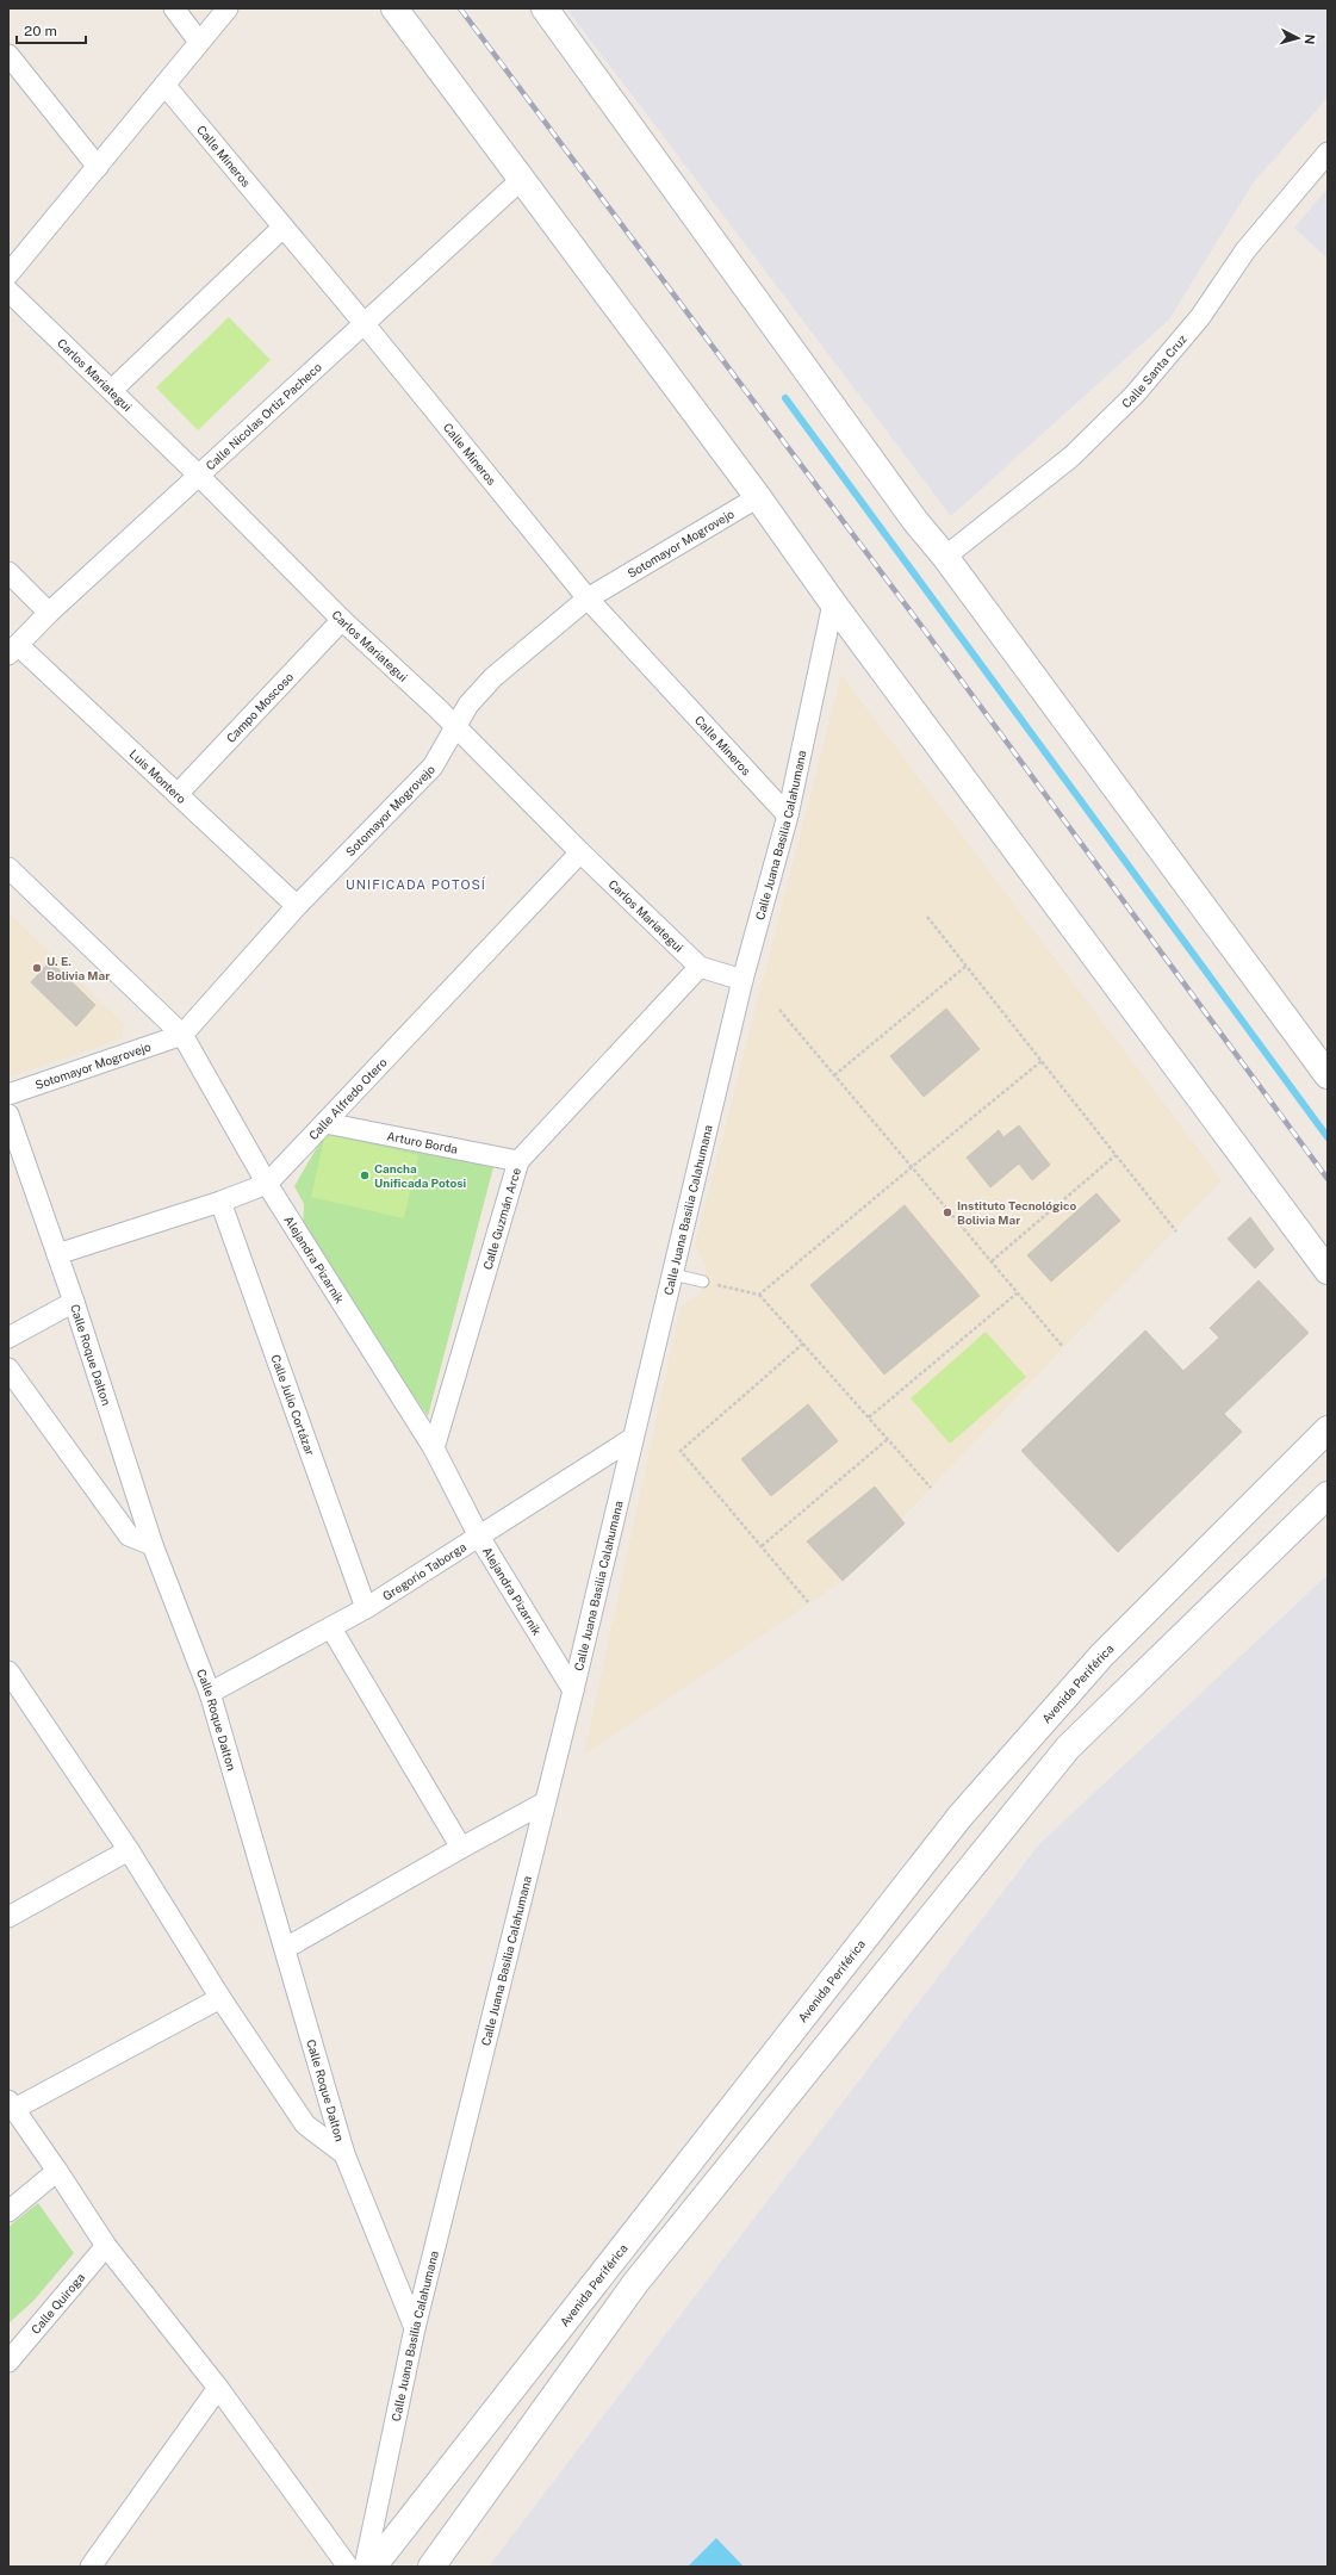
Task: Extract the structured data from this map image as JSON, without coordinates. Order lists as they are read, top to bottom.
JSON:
{
  "streets": {
    "street": [
      "Calle Mineros",
      "Calle Santa Cruz",
      "Carlos Mariategui",
      "Calle Nicolas Ortiz Pacheco",
      "Sotomayor Mogrovejo",
      "Campo Moscoso",
      "Luis Montero",
      "Calle Juana Basilia Calahumana",
      "Calle Alfredo Otero",
      "Arturo Borda",
      "Calle Guzmán Arce",
      "Alejandra Pizarnik",
      "Calle Roque Dalton",
      "Calle Julio Cortázar",
      "Gregorio Taborga",
      "Avenida Periférica",
      "Calle Quiroga"
    ]
  },
  "crossings": [
    ["Calle Mineros", "Calle Nicolas Ortiz Pacheco"],
    ["Calle Mineros", "Sotomayor Mogrovejo"],
    ["Calle Mineros", "Calle Juana Basilia Calahumana"],
    ["Carlos Mariategui", "Calle Nicolas Ortiz Pacheco"],
    ["Carlos Mariategui", "Sotomayor Mogrovejo"],
    ["Carlos Mariategui", "Campo Moscoso"],
    ["Carlos Mariategui", "Calle Juana Basilia Calahumana"],
    ["Carlos Mariategui", "Calle Alfredo Otero"],
    ["Carlos Mariategui", "Calle Guzmán Arce"],
    ["Calle Nicolas Ortiz Pacheco", "Luis Montero"],
    ["Sotomayor Mogrovejo", "Luis Montero"],
    ["Sotomayor Mogrovejo", "Alejandra Pizarnik"],
    ["Campo Moscoso", "Luis Montero"],
    ["Calle Juana Basilia Calahumana", "Alejandra Pizarnik"],
    ["Calle Juana Basilia Calahumana", "Calle Roque Dalton"],
    ["Calle Juana Basilia Calahumana", "Gregorio Taborga"],
    ["Calle Alfredo Otero", "Arturo Borda"],
    ["Calle Alfredo Otero", "Alejandra Pizarnik"],
    ["Calle Alfredo Otero", "Calle Roque Dalton"],
    ["Calle Alfredo Otero", "Calle Julio Cortázar"],
    ["Arturo Borda", "Calle Guzmán Arce"],
    ["Calle Guzmán Arce", "Alejandra Pizarnik"],
    ["Alejandra Pizarnik", "Gregorio Taborga"],
    ["Calle Roque Dalton", "Gregorio Taborga"],
    ["Calle Julio Cortázar", "Gregorio Taborga"]
  ],
  "districts": ["UNIFICADA POTOSÍ"],
  "places": ["U. E. Bolivia Mar", "Cancha Unificada Potosi", "Instituto Tecnológico Bolivia Mar"],
  "scale_bar": "20 m",
  "north": "right"
}
